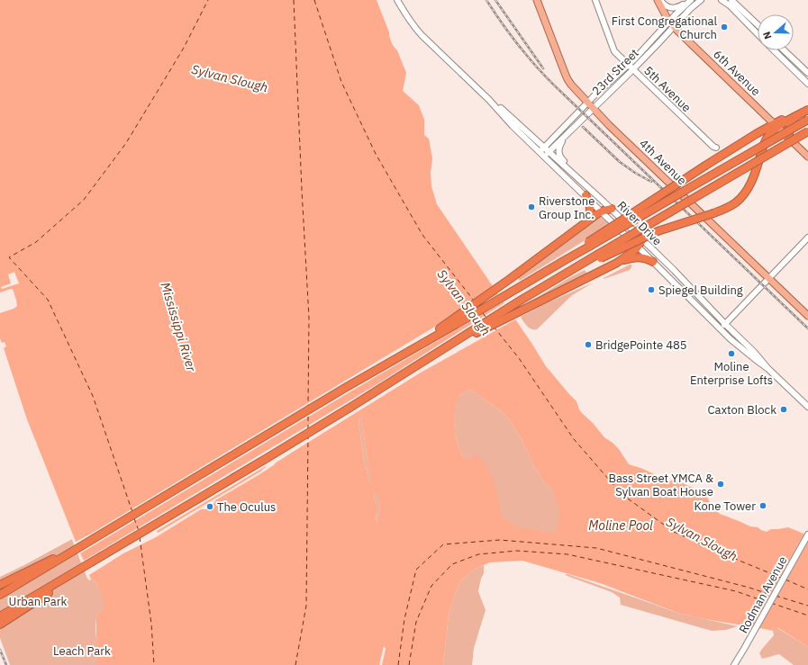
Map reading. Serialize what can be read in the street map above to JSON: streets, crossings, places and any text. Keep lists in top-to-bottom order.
{
  "streets": {
    "main road": [
      "23rd Street",
      "6th Avenue",
      "5th Avenue",
      "4th Avenue",
      "River Drive",
      "Rodman Avenue"
    ]
  },
  "crossings": [
    ["23rd Street", "6th Avenue"],
    ["23rd Street", "5th Avenue"],
    ["23rd Street", "4th Avenue"],
    ["23rd Street", "River Drive"]
  ],
  "water": ["Sylvan Slough", "Mississippi River", "Moline Pool"],
  "parks": ["Urban Park", "Leach Park"],
  "places": [
    "First Congregational Church",
    "Riverstone Group Inc.",
    "Spiegel Building",
    "BridgePointe 485",
    "Moline Enterprise Lofts",
    "Caxton Block",
    "Bass Street YMCA & Sylvan Boat House",
    "Kone Tower",
    "The Oculus"
  ],
  "north": "left"
}
